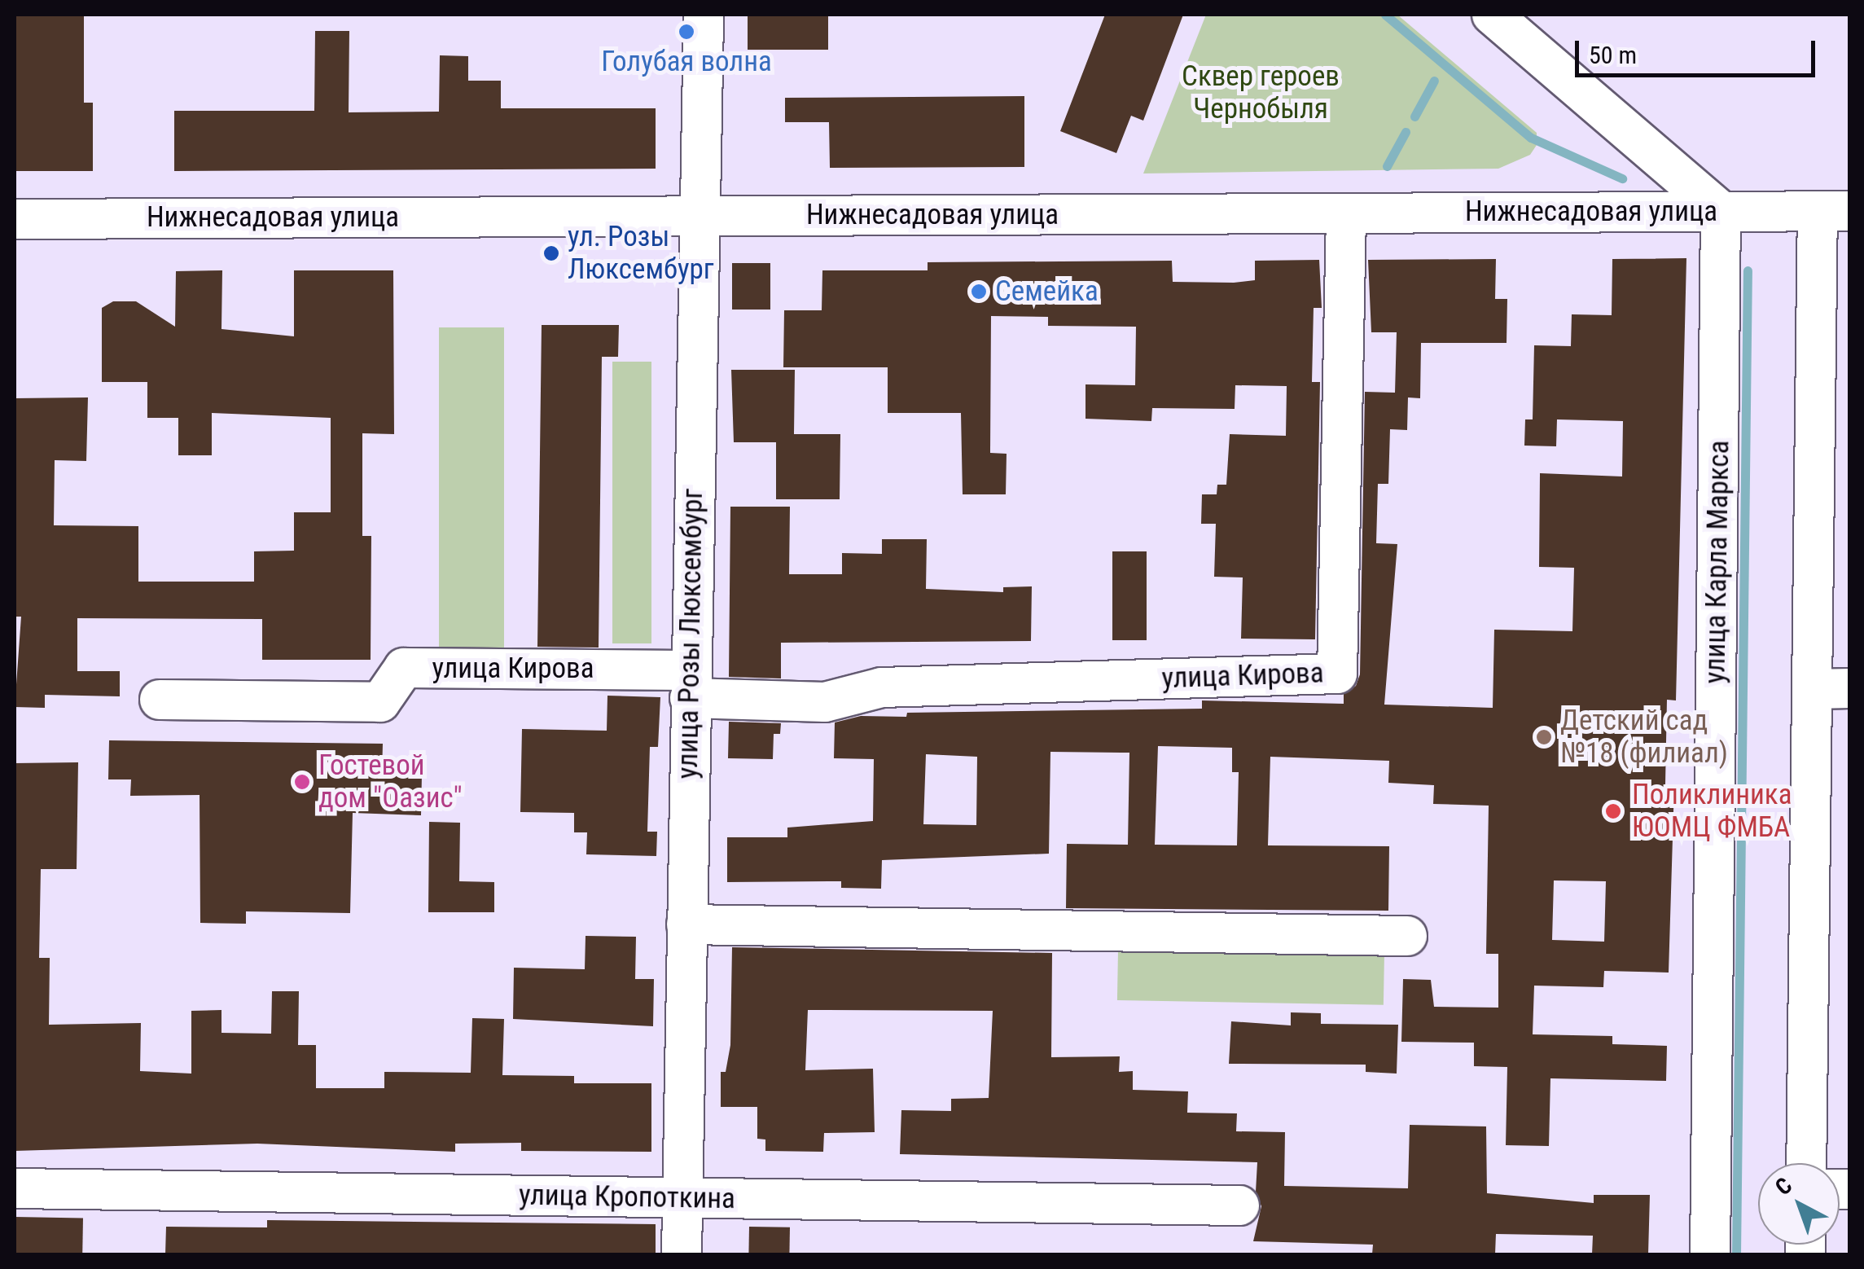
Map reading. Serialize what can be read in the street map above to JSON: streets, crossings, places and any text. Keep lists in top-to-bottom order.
{
  "streets": {
    "street": [
      "Нижнесадовая улица",
      "улица Карла Маркса",
      "улица Розы Люксембург",
      "улица Кирова",
      "улица Кропоткина"
    ]
  },
  "crossings": [
    ["Нижнесадовая улица", "улица Карла Маркса"],
    ["Нижнесадовая улица", "улица Розы Люксембург"],
    ["Нижнесадовая улица", "улица Кирова"],
    ["улица Розы Люксембург", "улица Кирова"],
    ["улица Розы Люксембург", "улица Кропоткина"]
  ],
  "parks": ["Сквер героев Чернобыля"],
  "places": [
    "Голубая волна",
    "ул. Розы Люксембург",
    "Семейка",
    "Детский сад №18 (филиал)",
    "Гостевой дом \"Оазис\"",
    "Поликлиника ЮОМЦ ФМБА"
  ],
  "scale_bar": "50 m",
  "north": "top left"
}
